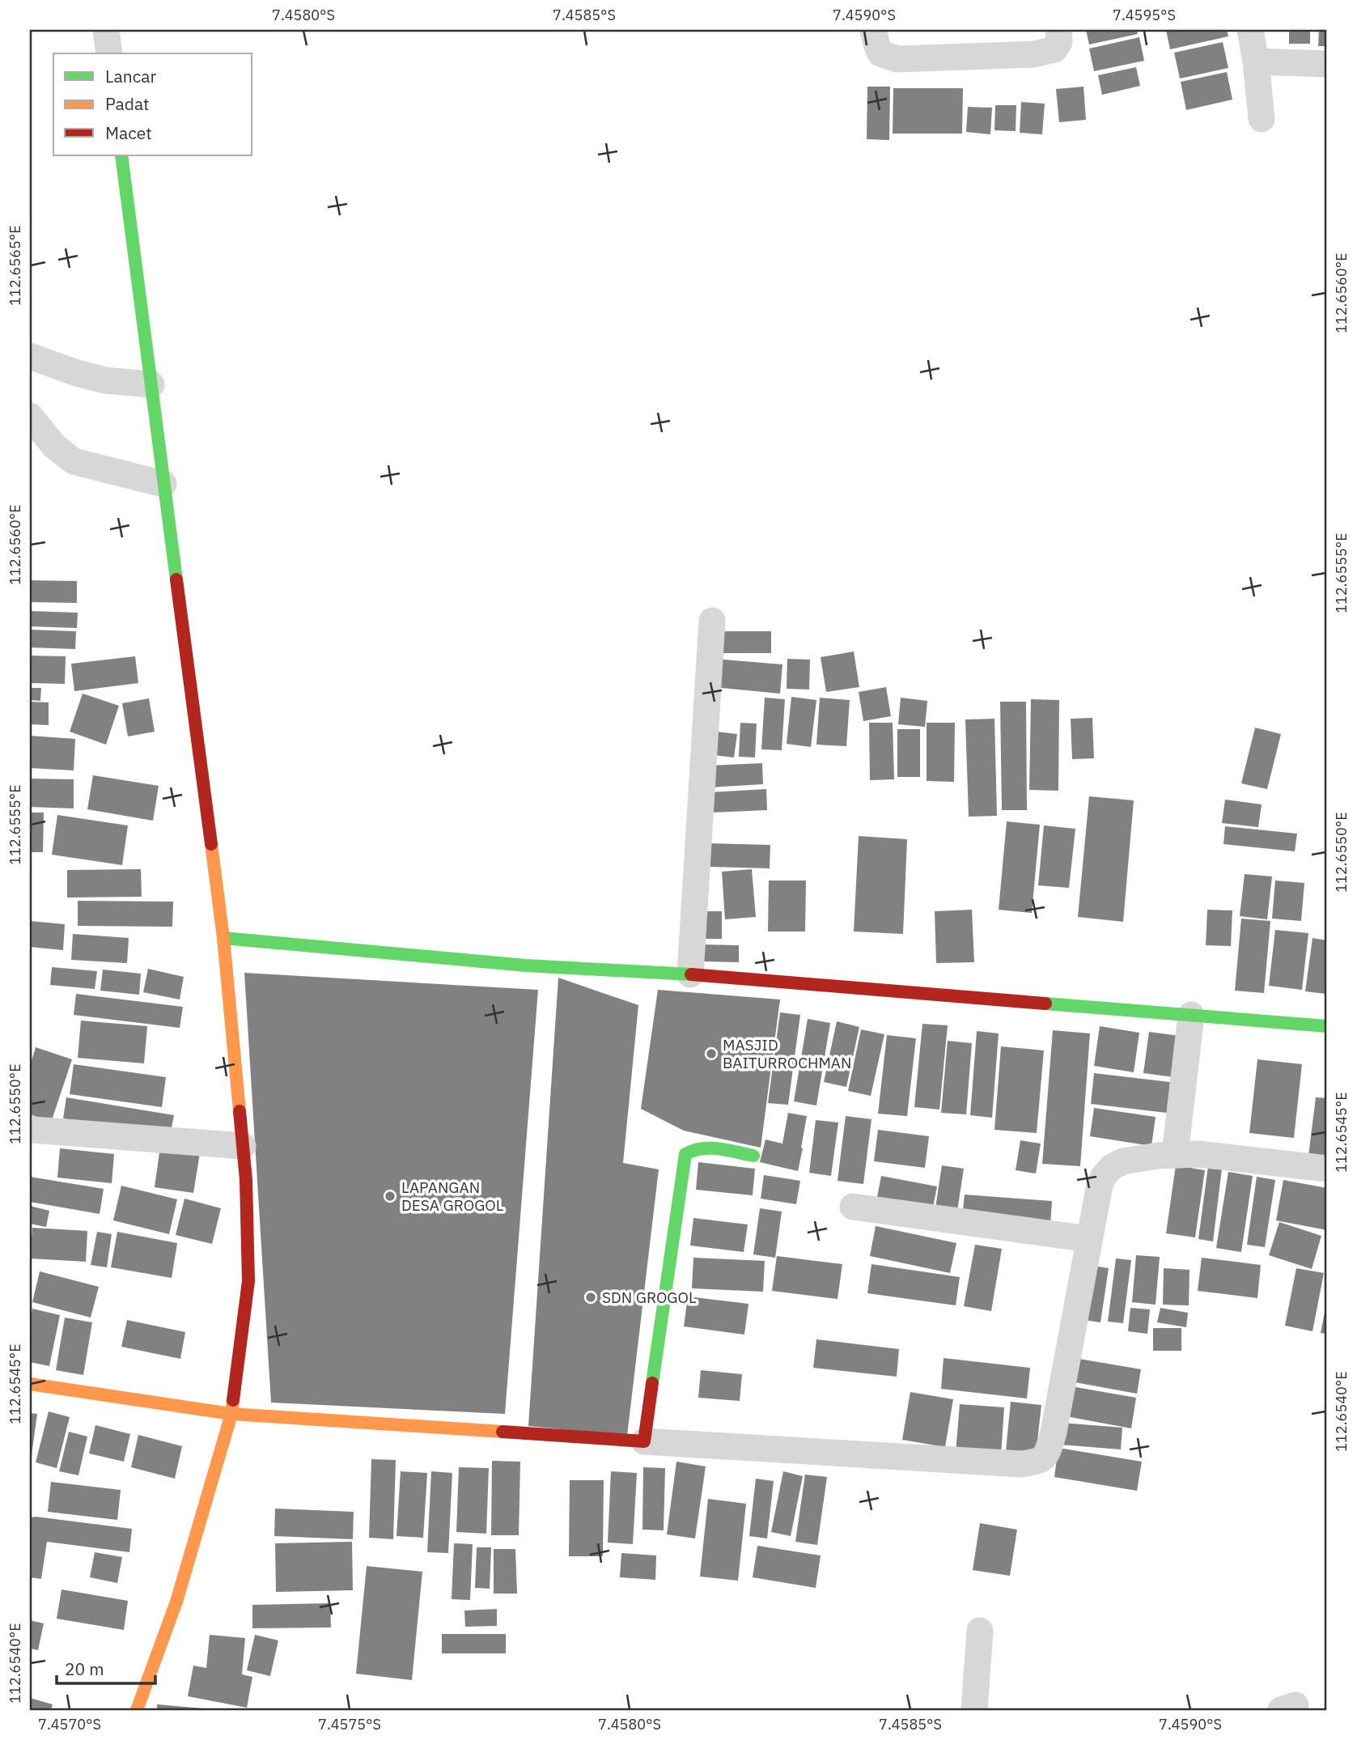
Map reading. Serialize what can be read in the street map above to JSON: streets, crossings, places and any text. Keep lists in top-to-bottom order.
{
  "places": ["MASJID BAITURROCHMAN", "LAPANGAN DESA GROGOL", "SDN GROGOL"],
  "legend": ["Lancar", "Padat", "Macet"],
  "scale_bar": "20 m",
  "coordinates": [
    "7.4580°S",
    "7.4585°S",
    "7.4590°S",
    "7.4595°S",
    "112.6565°E",
    "112.6560°E",
    "112.6555°E",
    "112.6550°E",
    "112.6545°E",
    "112.6540°E",
    "7.4570°S",
    "7.4575°S"
  ]
}
